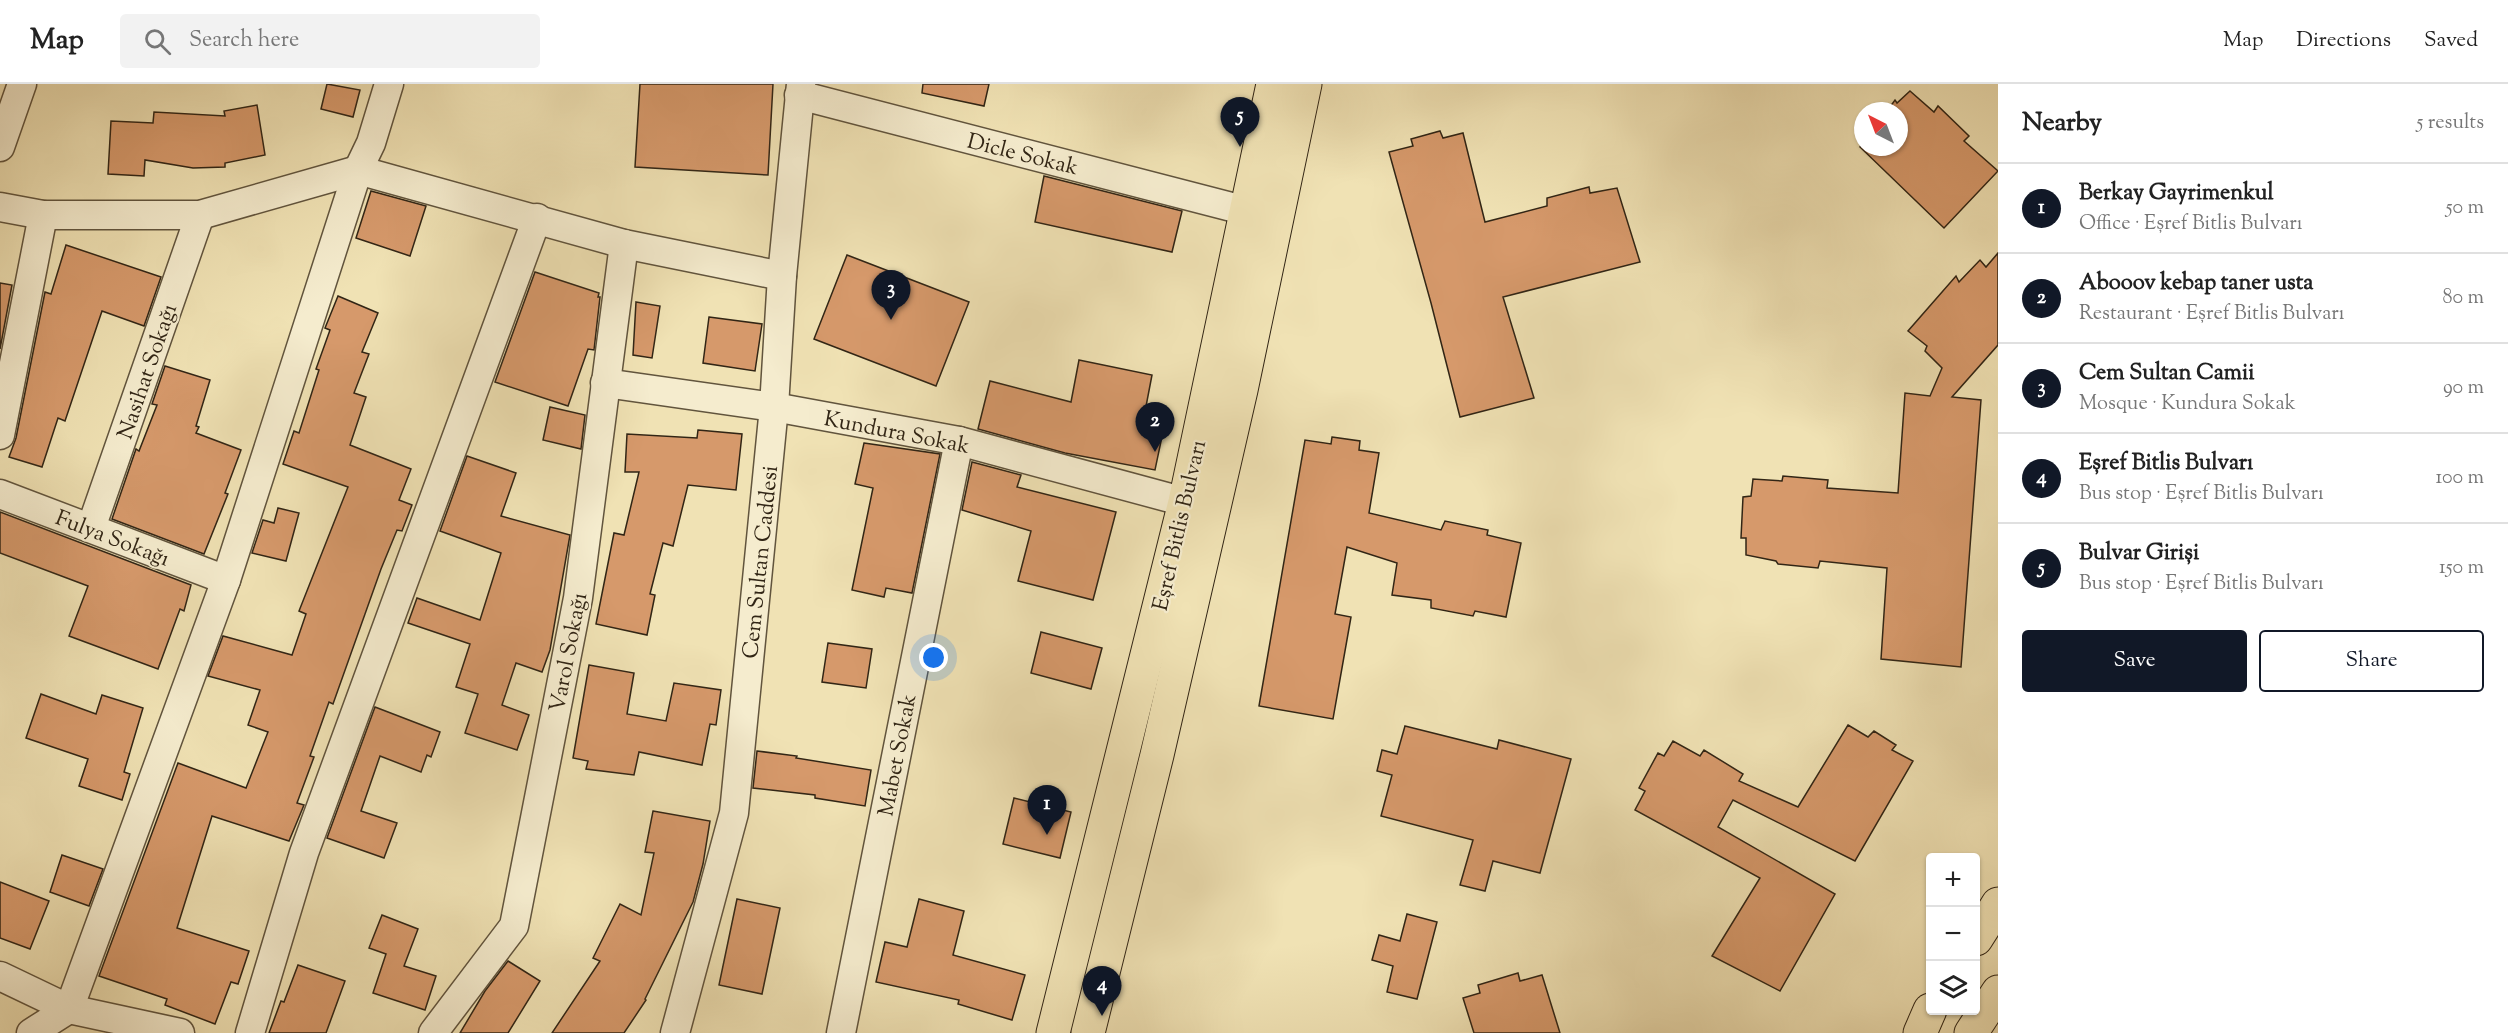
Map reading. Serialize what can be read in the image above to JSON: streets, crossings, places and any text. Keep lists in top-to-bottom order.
{
  "streets": {
    "main road": ["Eşref Bitlis Bulvarı"],
    "street": [
      "Dicle Sokak",
      "Nasihat Sokağı",
      "Kundura Sokak",
      "Fulya Sokağı",
      "Cem Sultan Caddesi",
      "Varol Sokağı",
      "Mabet Sokak"
    ]
  },
  "crossings": [
    ["Dicle Sokak", "Eşref Bitlis Bulvarı"],
    ["Dicle Sokak", "Cem Sultan Caddesi"],
    ["Nasihat Sokağı", "Fulya Sokağı"],
    ["Kundura Sokak", "Eşref Bitlis Bulvarı"],
    ["Kundura Sokak", "Cem Sultan Caddesi"],
    ["Kundura Sokak", "Varol Sokağı"],
    ["Kundura Sokak", "Mabet Sokak"]
  ],
  "north": "top left",
  "page": {
    "header": "Map",
    "search": "Search here",
    "nav": ["Map", "Directions", "Saved"],
    "heading": ["Nearby", "5 results"],
    "pins": [
      "5",
      "3",
      "2",
      "1",
      "4"
    ],
    "list": [
      {
        "mark": "1",
        "name": "Berkay Gayrimenkul",
        "note": "Office · Eşref Bitlis Bulvarı",
        "value": "50 m"
      },
      {
        "mark": "2",
        "name": "Abooov kebap taner usta",
        "note": "Restaurant · Eşref Bitlis Bulvarı",
        "value": "80 m"
      },
      {
        "mark": "3",
        "name": "Cem Sultan Camii",
        "note": "Mosque · Kundura Sokak",
        "value": "90 m"
      },
      {
        "mark": "4",
        "name": "Eşref Bitlis Bulvarı",
        "note": "Bus stop · Eşref Bitlis Bulvarı",
        "value": "100 m"
      },
      {
        "mark": "5",
        "name": "Bulvar Girişi",
        "note": "Bus stop · Eşref Bitlis Bulvarı",
        "value": "150 m"
      }
    ],
    "buttons": ["Save", "Share"],
    "map_buttons": ["+", "−"]
  }
}
